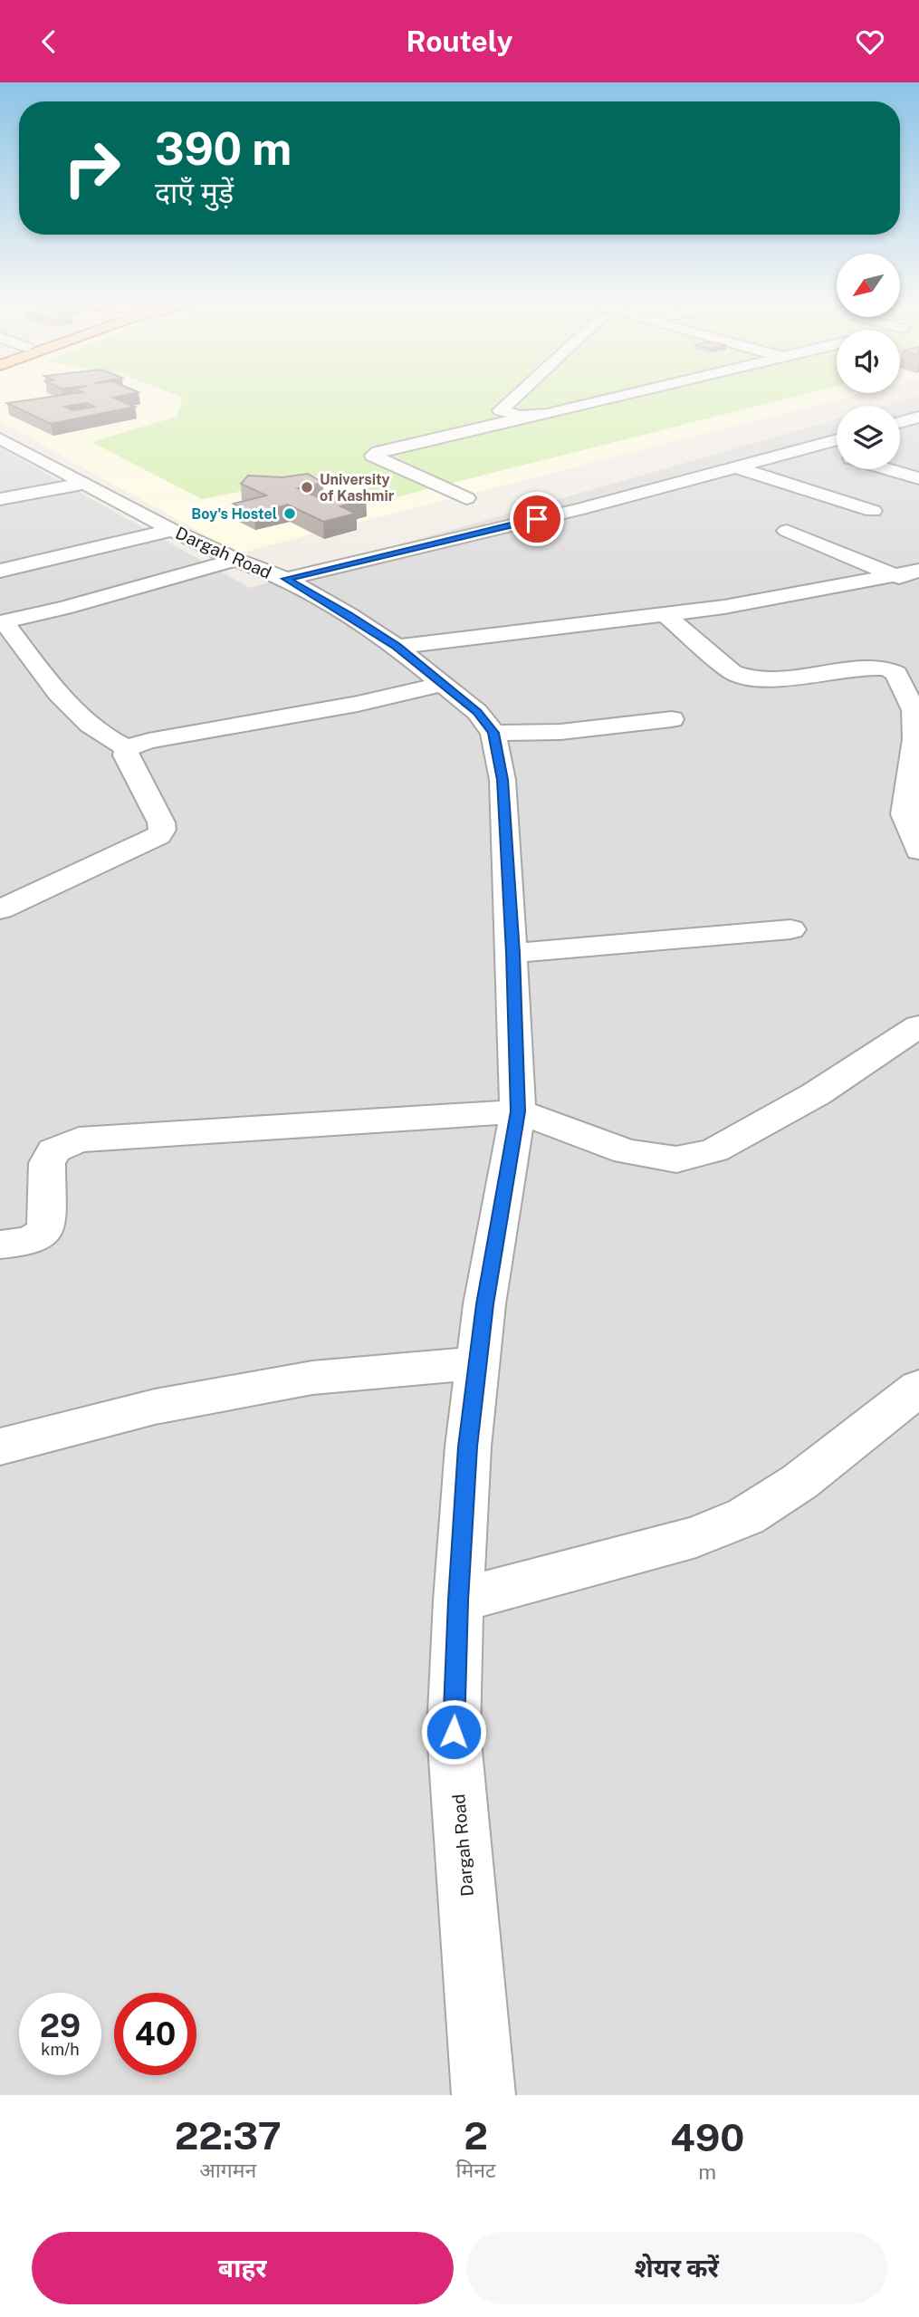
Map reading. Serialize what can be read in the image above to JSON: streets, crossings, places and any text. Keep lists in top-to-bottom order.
{
  "streets": {
    "street": ["Dargah Road"]
  },
  "places": ["University of Kashmir", "Boy's Hostel"],
  "north": "bottom left",
  "page": {
    "header": "Routely",
    "turn": ["390 m", "दाएँ मुड़ें"],
    "speed": "29 km/h",
    "limit": "40",
    "eta": [
      "22:37",
      "आगमन",
      "2",
      "मिनट",
      "490",
      "m"
    ],
    "buttons": ["बाहर", "शेयर करें"]
  }
}
